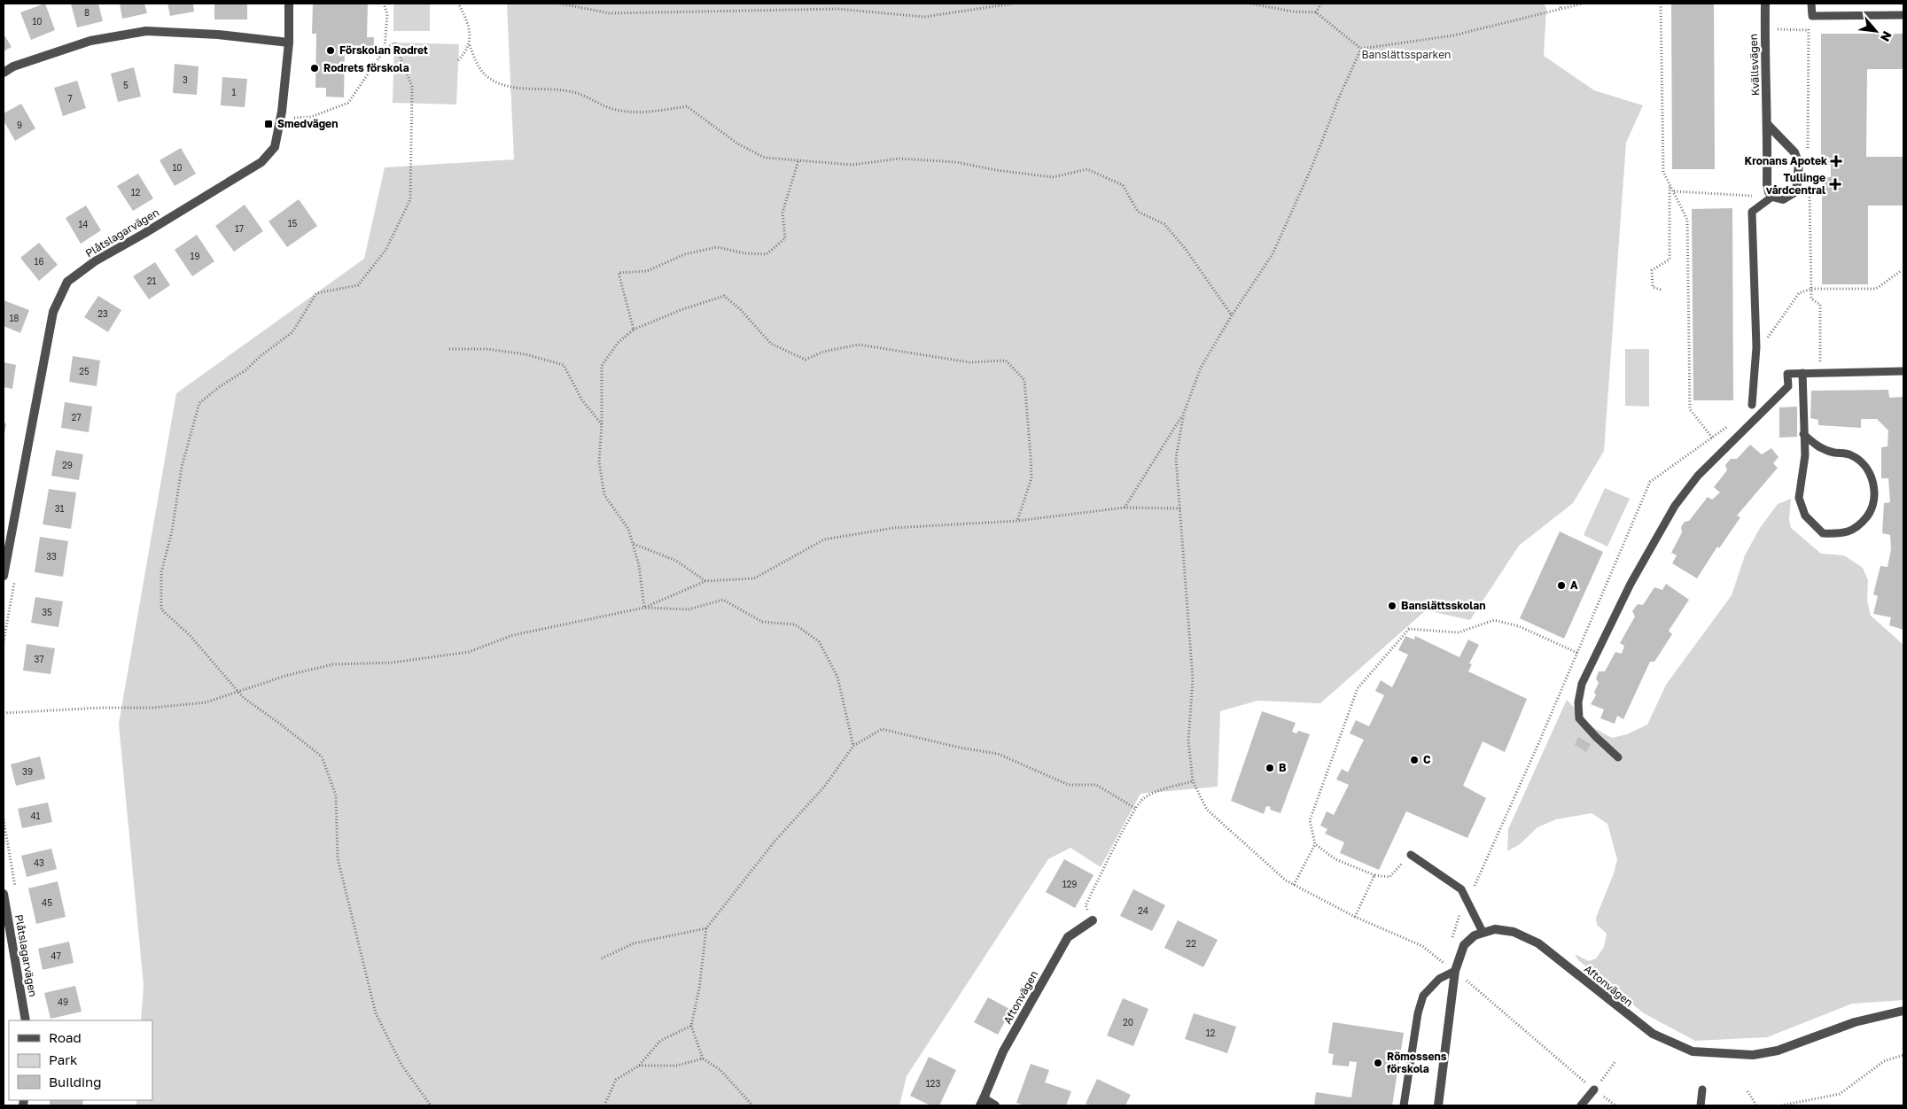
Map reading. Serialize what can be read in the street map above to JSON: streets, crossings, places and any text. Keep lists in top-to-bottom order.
{
  "streets": {
    "street": ["Kvällsvägen", "Plåtslagarvägen", "Aftonvägen"]
  },
  "parks": ["Banslättssparken"],
  "places": {
    "other": [
      "Förskolan Rodret",
      "Rodrets förskola",
      "A",
      "Banslättsskolan",
      "C",
      "B",
      "Römossens förskola"
    ],
    "transit": ["Smedvägen"],
    "health": ["Kronans Apotek", "Tullinge vårdcentral"]
  },
  "house_numbers": [
    "8",
    "10",
    "3",
    "5",
    "1",
    "7",
    "9",
    "10",
    "12",
    "15",
    "14",
    "17",
    "19",
    "16",
    "21",
    "23",
    "18",
    "25",
    "27",
    "29",
    "31",
    "33",
    "35",
    "37",
    "39",
    "41",
    "43",
    "129",
    "45",
    "24",
    "22",
    "47",
    "49",
    "20",
    "12",
    "123"
  ],
  "legend": ["Road", "Park", "Building"],
  "north": "bottom right"
}
